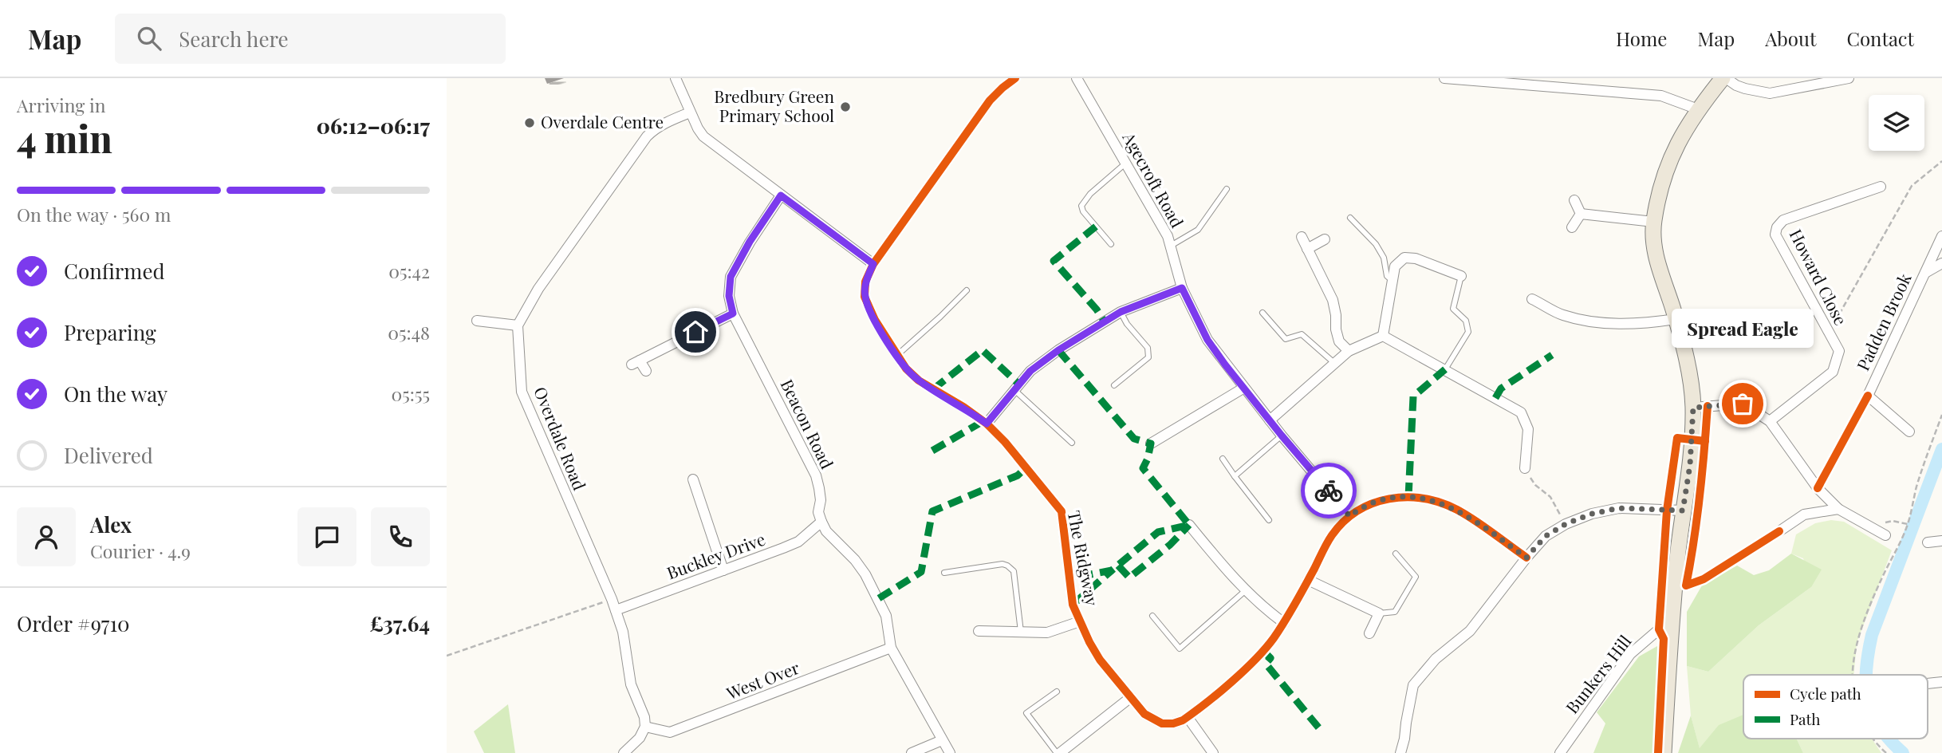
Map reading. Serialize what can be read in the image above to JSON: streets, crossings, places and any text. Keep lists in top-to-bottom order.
{
  "streets": {
    "street": [
      "Agecroft Road",
      "Howard Close",
      "Padden Brook",
      "Beacon Road",
      "Overdale Road",
      "Buckley Drive",
      "The Ridgway",
      "Bunkers Hill",
      "West Over"
    ]
  },
  "crossings": [
    ["Beacon Road", "Buckley Drive"],
    ["Overdale Road", "Buckley Drive"],
    ["Overdale Road", "West Over"]
  ],
  "places": ["Bredbury Green Primary School", "Overdale Centre", "Spread Eagle"],
  "legend": ["Cycle path", "Path"],
  "page": {
    "header": "Map",
    "search": "Search here",
    "nav": [
      "Home",
      "Map",
      "About",
      "Contact"
    ],
    "heading": ["4 min", "Arriving in", "06:12–06:17"],
    "panel": [
      "Alex",
      "Courier · 4.9",
      "Order #9710",
      "£37.64"
    ],
    "bar": "On the way · 560 m",
    "list": [
      ["Confirmed", "05:42"],
      ["Preparing", "05:48"],
      ["On the way", "05:55"],
      "Delivered"
    ],
    "bubble": "Spread Eagle"
  }
}
